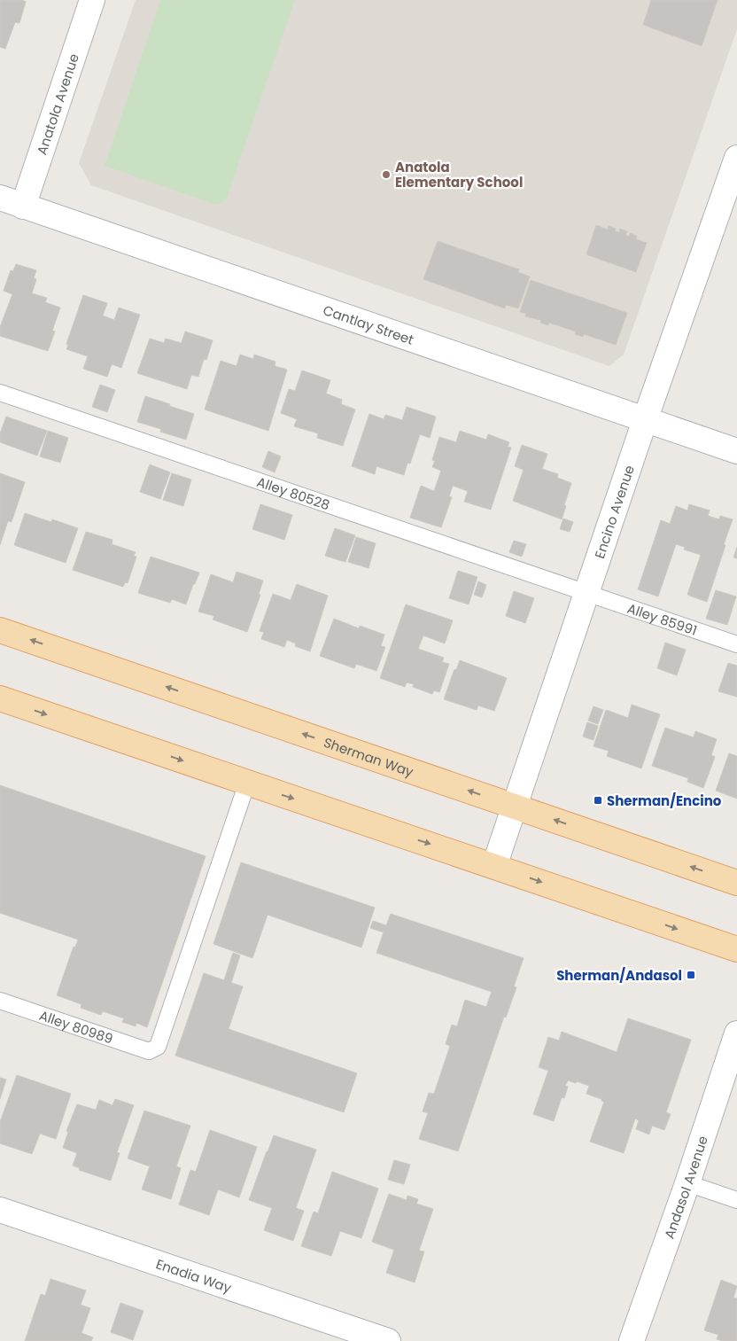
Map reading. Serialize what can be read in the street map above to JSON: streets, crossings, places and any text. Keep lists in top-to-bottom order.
{
  "streets": {
    "main road": ["Sherman Way"],
    "street": [
      "Anatola Avenue",
      "Cantlay Street",
      "Encino Avenue",
      "Andasol Avenue",
      "Enadia Way"
    ],
    "lane": ["Alley 80528", "Alley 85991", "Alley 80989"]
  },
  "crossings": [
    ["Anatola Avenue", "Cantlay Street"],
    ["Cantlay Street", "Encino Avenue"],
    ["Alley 80528", "Encino Avenue"],
    ["Alley 80528", "Alley 85991"],
    ["Encino Avenue", "Alley 85991"],
    ["Encino Avenue", "Sherman Way"]
  ],
  "places": {
    "other": ["Anatola Elementary School"],
    "transit": ["Sherman/Encino", "Sherman/Andasol"]
  }
}
